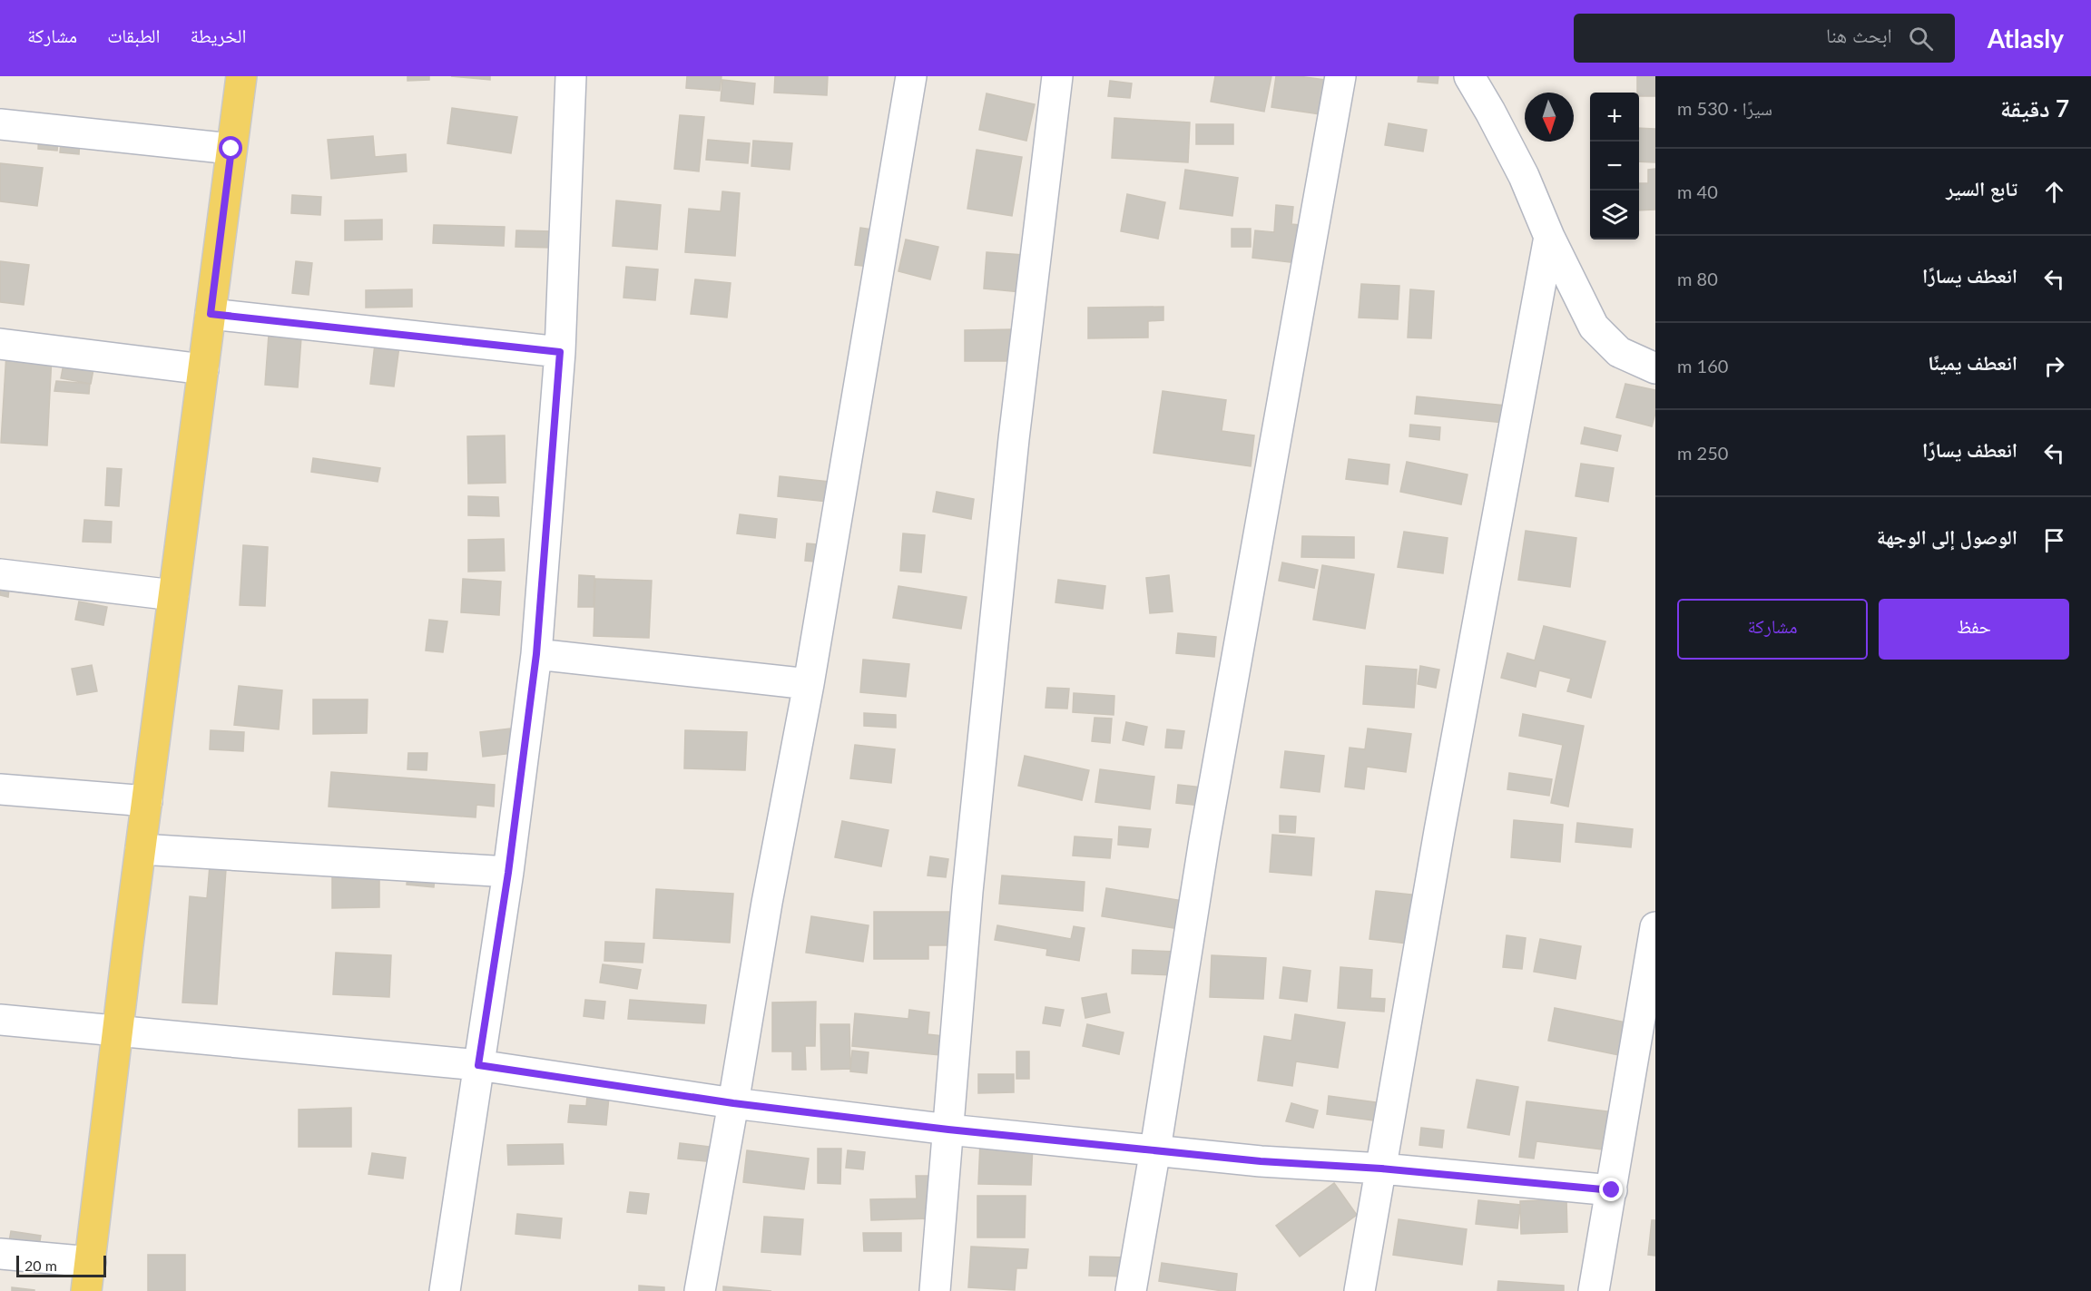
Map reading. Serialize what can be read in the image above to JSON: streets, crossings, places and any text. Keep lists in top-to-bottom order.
{
  "scale_bar": "20 m",
  "north": "bottom",
  "page": {
    "header": "Atlasly",
    "search": "ابحث هنا",
    "nav": ["الخريطة", "الطبقات", "مشاركة"],
    "heading": ["7 دقيقة", "سيرًا · 530 m"],
    "map_buttons": ["+", "−"],
    "list": [
      ["تابع السير", "40 m"],
      ["انعطف يسارًا", "80 m"],
      ["انعطف يمينًا", "160 m"],
      ["انعطف يسارًا", "250 m"],
      "الوصول إلى الوجهة"
    ],
    "buttons": ["حفظ", "مشاركة"],
    "scale": "20 m"
  }
}
